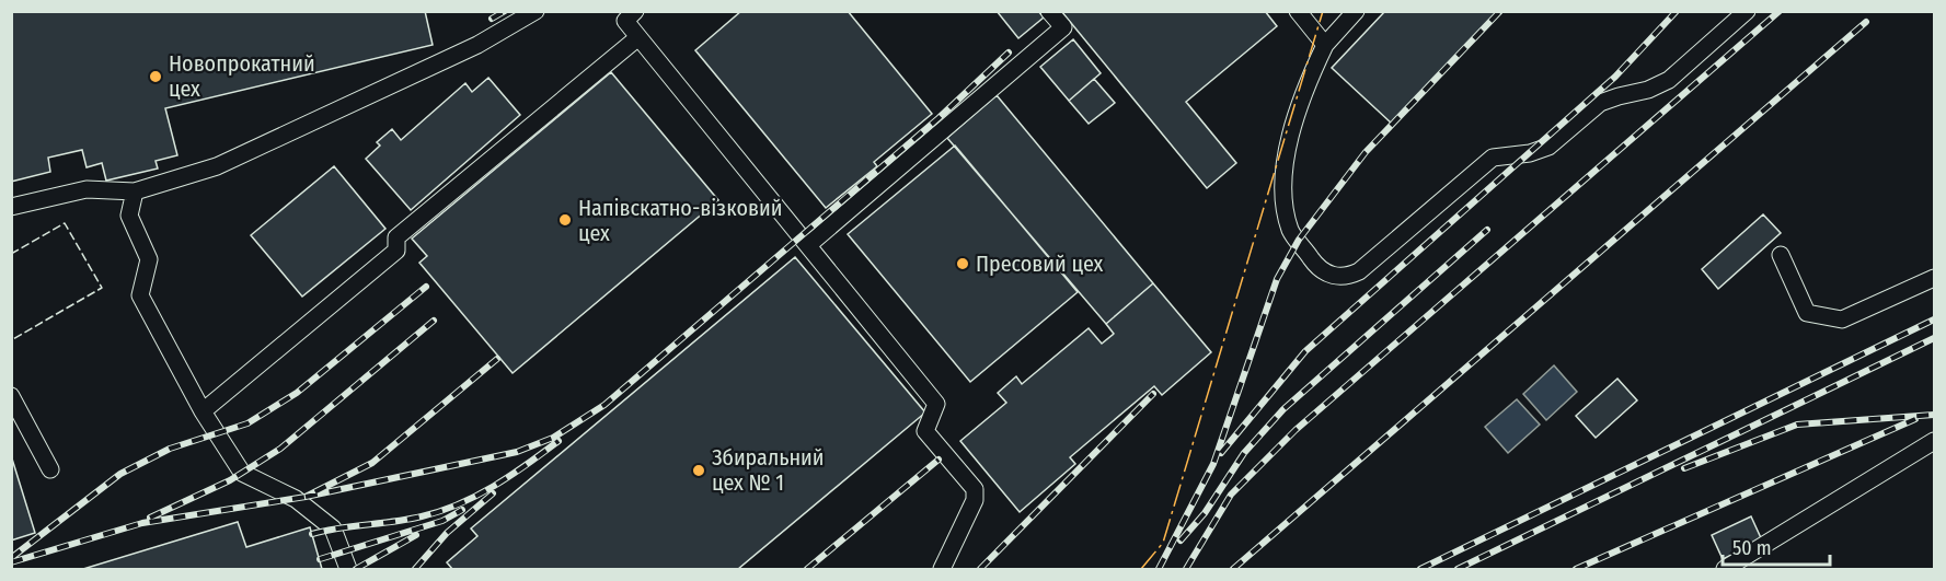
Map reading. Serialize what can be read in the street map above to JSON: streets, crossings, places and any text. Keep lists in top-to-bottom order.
{
  "places": [
    "Новопрокатний цех",
    "Напівскатно-візковий цех",
    "Пресовий цех",
    "Збиральний цех № 1"
  ],
  "scale_bar": "50 m"
}
